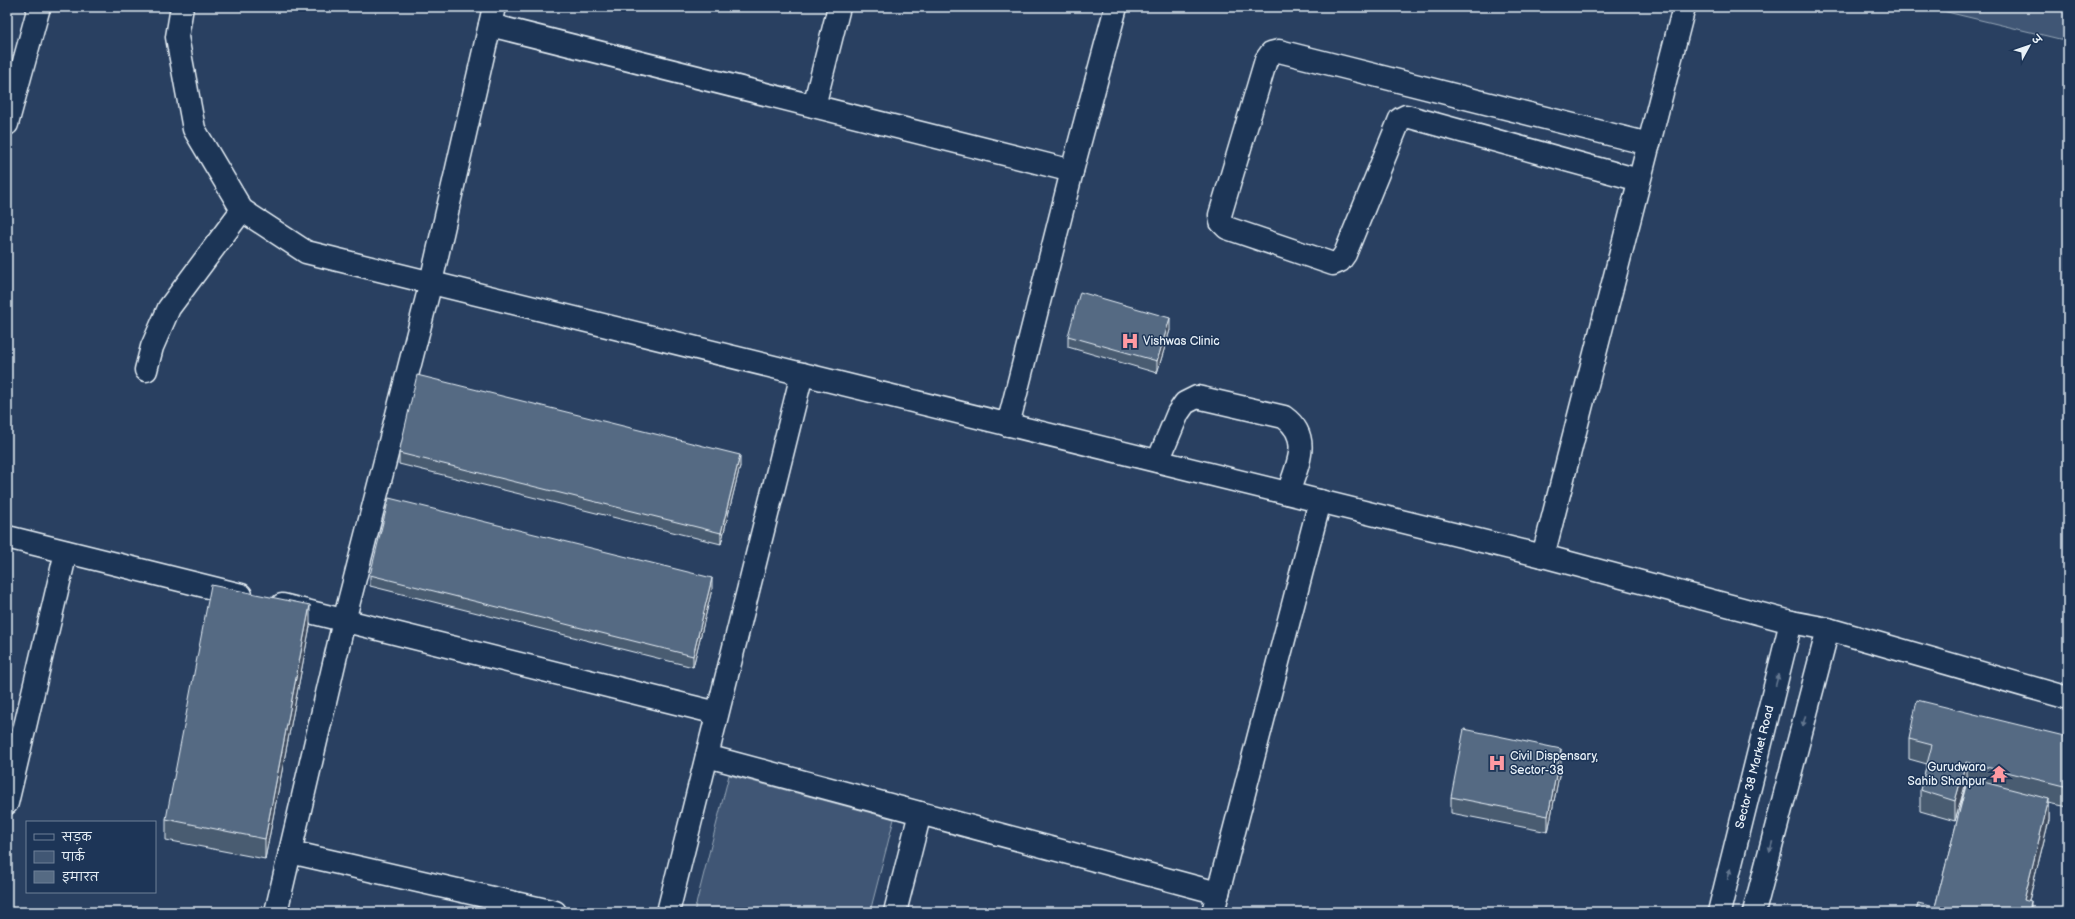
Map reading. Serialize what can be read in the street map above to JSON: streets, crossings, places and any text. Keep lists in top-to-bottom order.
{
  "streets": {
    "street": ["Sector 38 Market Road"]
  },
  "places": {
    "hospital": ["Vishwas Clinic", "Civil Dispensary, Sector-38"],
    "temple": ["Gurudwara Sahib Shahpur"]
  },
  "legend": ["सड़क", "पार्क", "इमारत"],
  "north": "top right"
}
